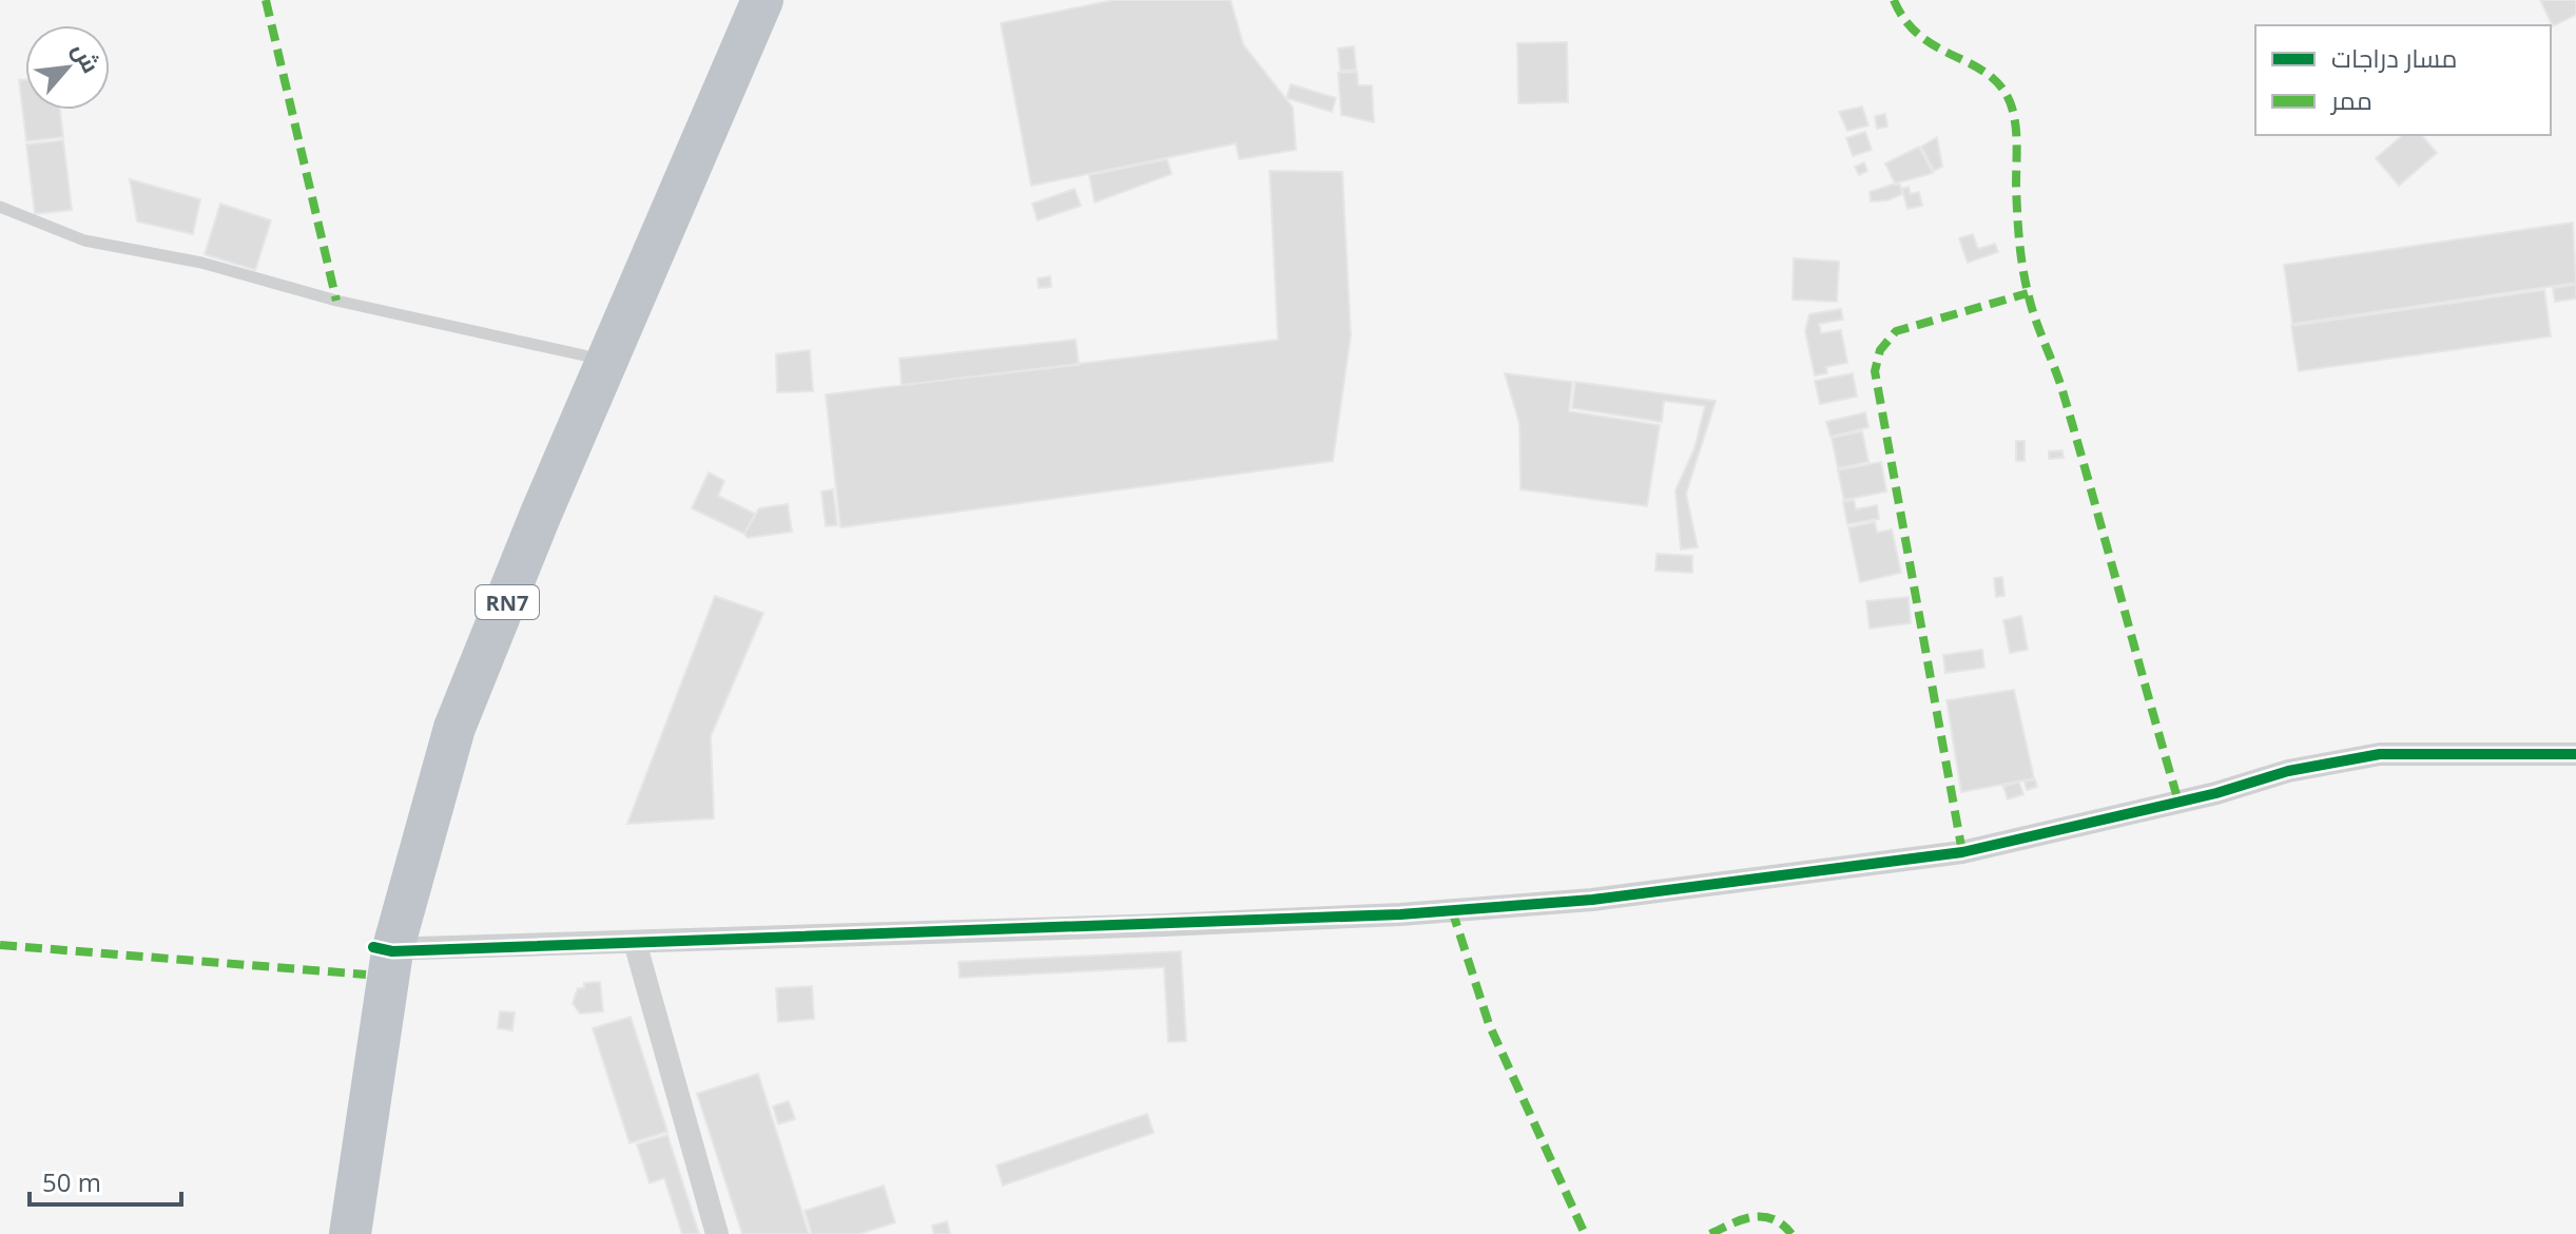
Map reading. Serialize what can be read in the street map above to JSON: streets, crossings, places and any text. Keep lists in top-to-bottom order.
{
  "streets": {
    "highway": ["RN7"]
  },
  "legend": ["مسار دراجات", "ممر"],
  "scale_bar": "50 m",
  "north": "top right"
}
